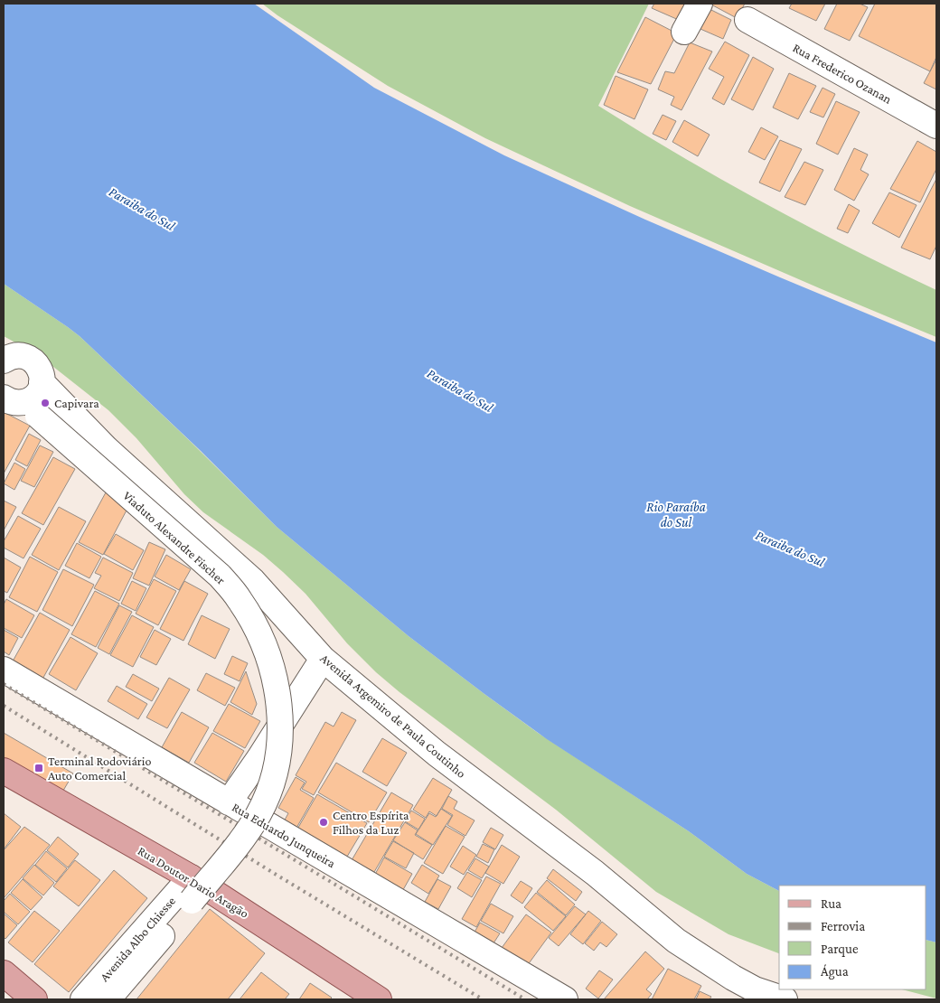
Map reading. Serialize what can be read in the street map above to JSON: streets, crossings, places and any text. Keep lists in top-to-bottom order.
{
  "streets": {
    "main road": ["Rua Doutor Dario Aragão"],
    "street": [
      "Rua Frederico Ozanan",
      "Viaduto Alexandre Fischer",
      "Avenida Argemiro de Paula Coutinho",
      "Rua Eduardo Junqueira",
      "Avenida Albo Chiesse"
    ]
  },
  "crossings": [
    ["Rua Doutor Dario Aragão", "Avenida Albo Chiesse"]
  ],
  "water": ["Paraiba do Sul", "Rio Paraíba do Sul"],
  "places": {
    "other": ["Capivara", "Centro Espírita Filhos da Luz"],
    "transit": ["Terminal Rodoviário Auto Comercial"]
  },
  "legend": [
    "Rua",
    "Ferrovia",
    "Parque",
    "Água"
  ]
}
